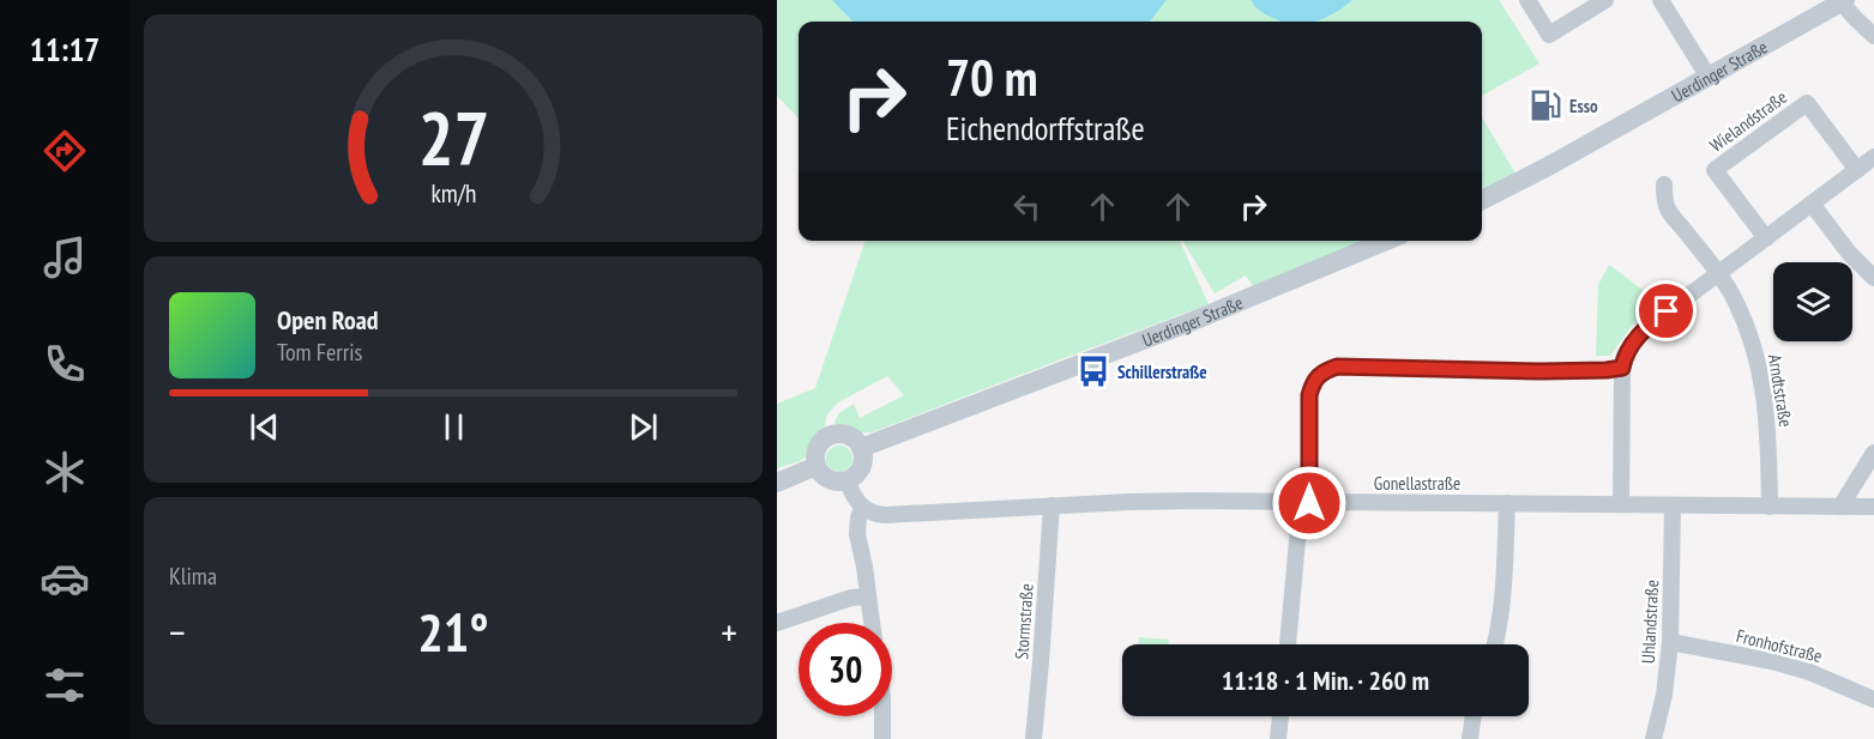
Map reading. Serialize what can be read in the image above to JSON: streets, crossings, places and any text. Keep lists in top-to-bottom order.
{
  "streets": {
    "street": [
      "Uerdinger Straße",
      "Wielandstraße",
      "Arndtstraße",
      "Gonellastraße",
      "Stormstraße",
      "Uhlandstraße",
      "Fronhofstraße"
    ]
  },
  "crossings": [
    ["Arndtstraße", "Gonellastraße"],
    ["Gonellastraße", "Stormstraße"],
    ["Gonellastraße", "Uhlandstraße"],
    ["Uhlandstraße", "Fronhofstraße"]
  ],
  "places": {
    "fuel station": ["Esso"],
    "bus stop": ["Schillerstraße"]
  },
  "page": {
    "tabs": "11:17",
    "turn": ["70 m", "Eichendorffstraße"],
    "song": ["Open Road", "Tom Ferris"],
    "tile": "Klima",
    "heat": ["−", "21°", "+"],
    "limit": "30",
    "trip": "11:18 · 1 Min. · 260 m",
    "gauge": ["27", "km/h"]
  }
}
